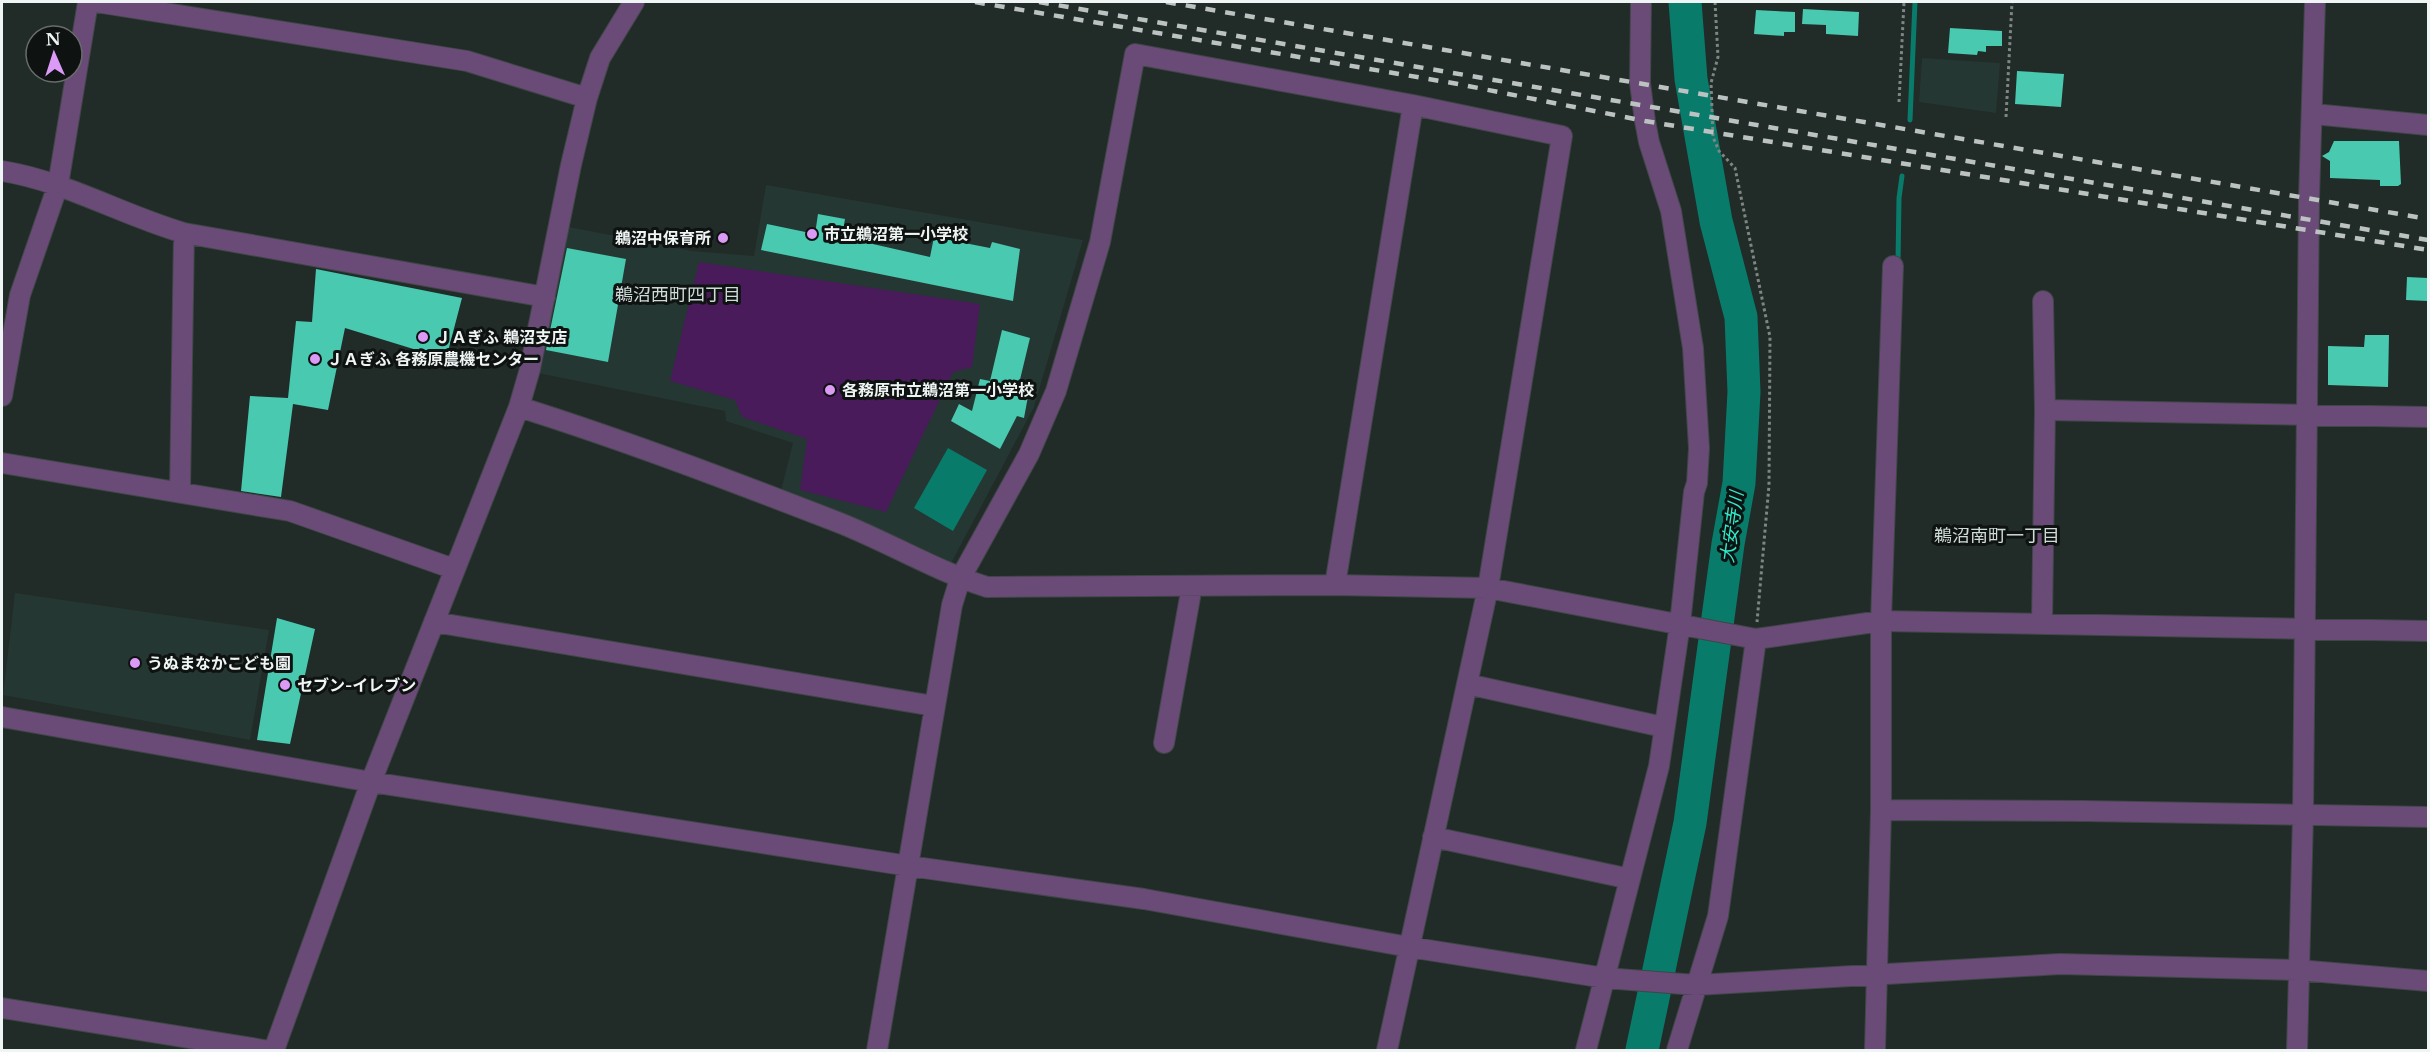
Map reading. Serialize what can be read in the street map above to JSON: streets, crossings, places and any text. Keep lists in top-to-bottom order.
{
  "districts": ["鵜沼西町四丁目", "鵜沼南町一丁目"],
  "water": ["大安寺川"],
  "places": [
    "市立鵜沼第一小学校",
    "鵜沼中保育所",
    "ＪＡぎふ 鵜沼支店",
    "ＪＡぎふ 各務原農機センター",
    "各務原市立鵜沼第一小学校",
    "うぬまなかこども園",
    "セブン-イレブン"
  ],
  "north": "top"
}
